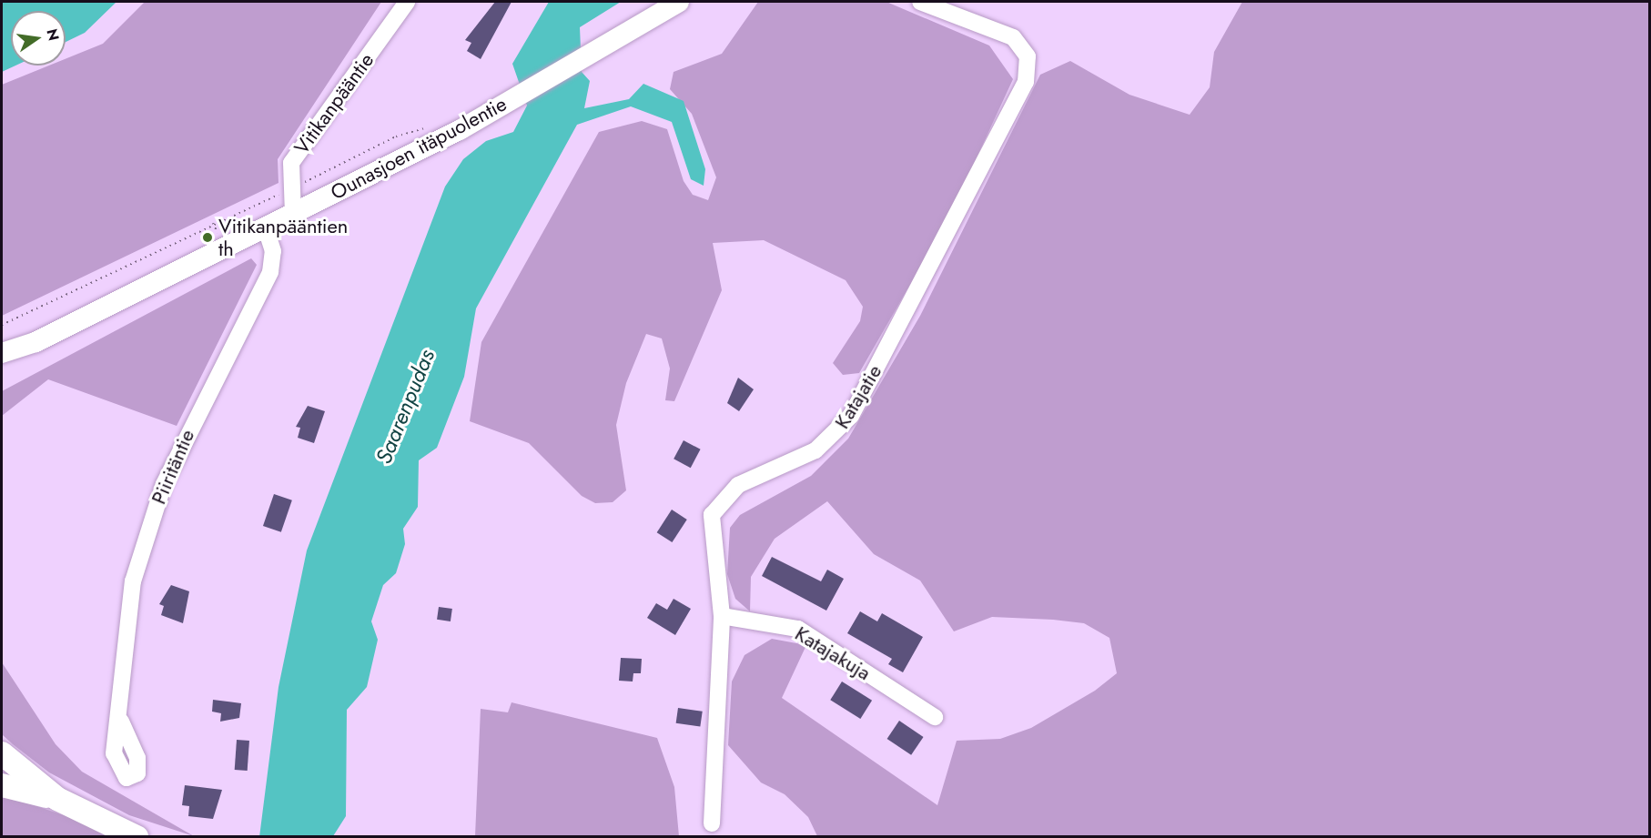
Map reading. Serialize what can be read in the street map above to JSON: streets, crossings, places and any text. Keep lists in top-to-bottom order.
{
  "streets": {
    "main road": ["Ounasjoen itäpuolentie"],
    "street": [
      "Vitikanpääntie",
      "Katajatie",
      "Piiritäntie",
      "Katajakuja"
    ]
  },
  "crossings": [
    ["Vitikanpääntie", "Ounasjoen itäpuolentie"],
    ["Ounasjoen itäpuolentie", "Piiritäntie"],
    ["Katajatie", "Katajakuja"]
  ],
  "water": ["Saarenpudas"],
  "places": ["Vitikanpääntien th"],
  "north": "right"
}
